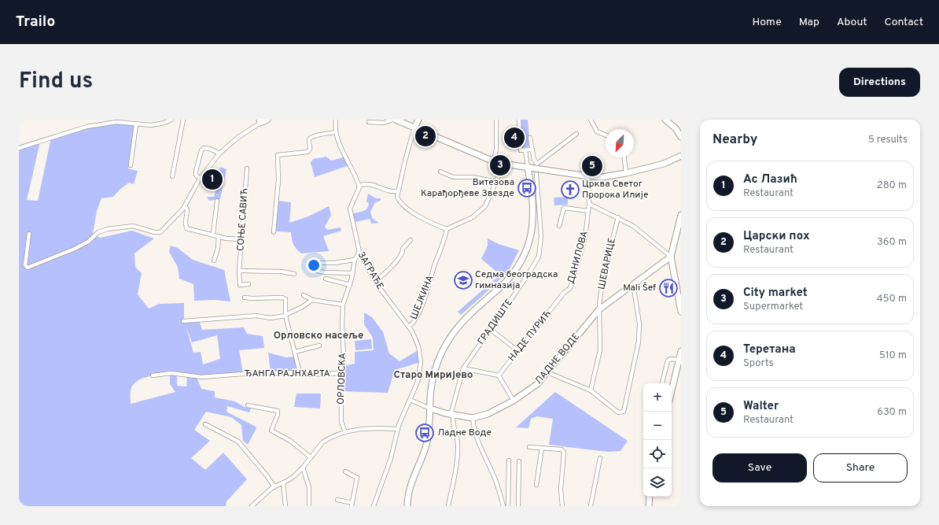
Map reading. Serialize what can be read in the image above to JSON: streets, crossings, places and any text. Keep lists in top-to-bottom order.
{
  "streets": {
    "main road": ["ЛАДНЕ ВОДЕ"],
    "street": [
      "СОЊЕ САВИЋ",
      "ДАНИЛОВА",
      "ШЕВАРИЦЕ",
      "ЗАГРАЂЕ",
      "ШЕЈКИНА",
      "ГРАДИШТЕ",
      "НАДЕ ПУРИЋ",
      "ЂАНГА РАЈНХАРТА",
      "ОРЛОВСКА"
    ]
  },
  "crossings": [
    ["ДАНИЛОВА", "НАДЕ ПУРИЋ"],
    ["ШЕВАРИЦЕ", "ЛАДНЕ ВОДЕ"],
    ["ЗАГРАЂЕ", "ШЕЈКИНА"],
    ["ЗАГРАЂЕ", "ОРЛОВСКА"],
    ["ШЕЈКИНА", "ЛАДНЕ ВОДЕ"],
    ["ГРАДИШТЕ", "ЛАДНЕ ВОДЕ"],
    ["ЂАНГА РАЈНХАРТА", "ОРЛОВСКА"]
  ],
  "districts": ["Орловско насеље", "Старо Миријево"],
  "places": {
    "bus stop": ["Витезова Карађорђеве Звезде", "Ладне Воде"],
    "church": ["Црква Светог Пророка Илије"],
    "school or university": ["Седма београдска гимназија"],
    "restaurant": ["Mali Šef"]
  },
  "north": "bottom left",
  "page": {
    "header": "Trailo",
    "nav": [
      "Home",
      "Map",
      "About",
      "Contact"
    ],
    "title": "Find us",
    "buttons": [
      "Directions",
      ["Save", "Share"]
    ],
    "heading": ["Nearby", "5 results"],
    "pins": [
      "2",
      "4",
      "3",
      "5",
      "1"
    ],
    "list": [
      {
        "mark": "1",
        "name": "Ас Лазић",
        "note": "Restaurant",
        "value": "280 m"
      },
      {
        "mark": "2",
        "name": "Царски пох",
        "note": "Restaurant",
        "value": "360 m"
      },
      {
        "mark": "3",
        "name": "City market",
        "note": "Supermarket",
        "value": "450 m"
      },
      {
        "mark": "4",
        "name": "Теретана",
        "note": "Sports",
        "value": "510 m"
      },
      {
        "mark": "5",
        "name": "Walter",
        "note": "Restaurant",
        "value": "630 m"
      }
    ],
    "map_buttons": ["+", "−"]
  }
}
